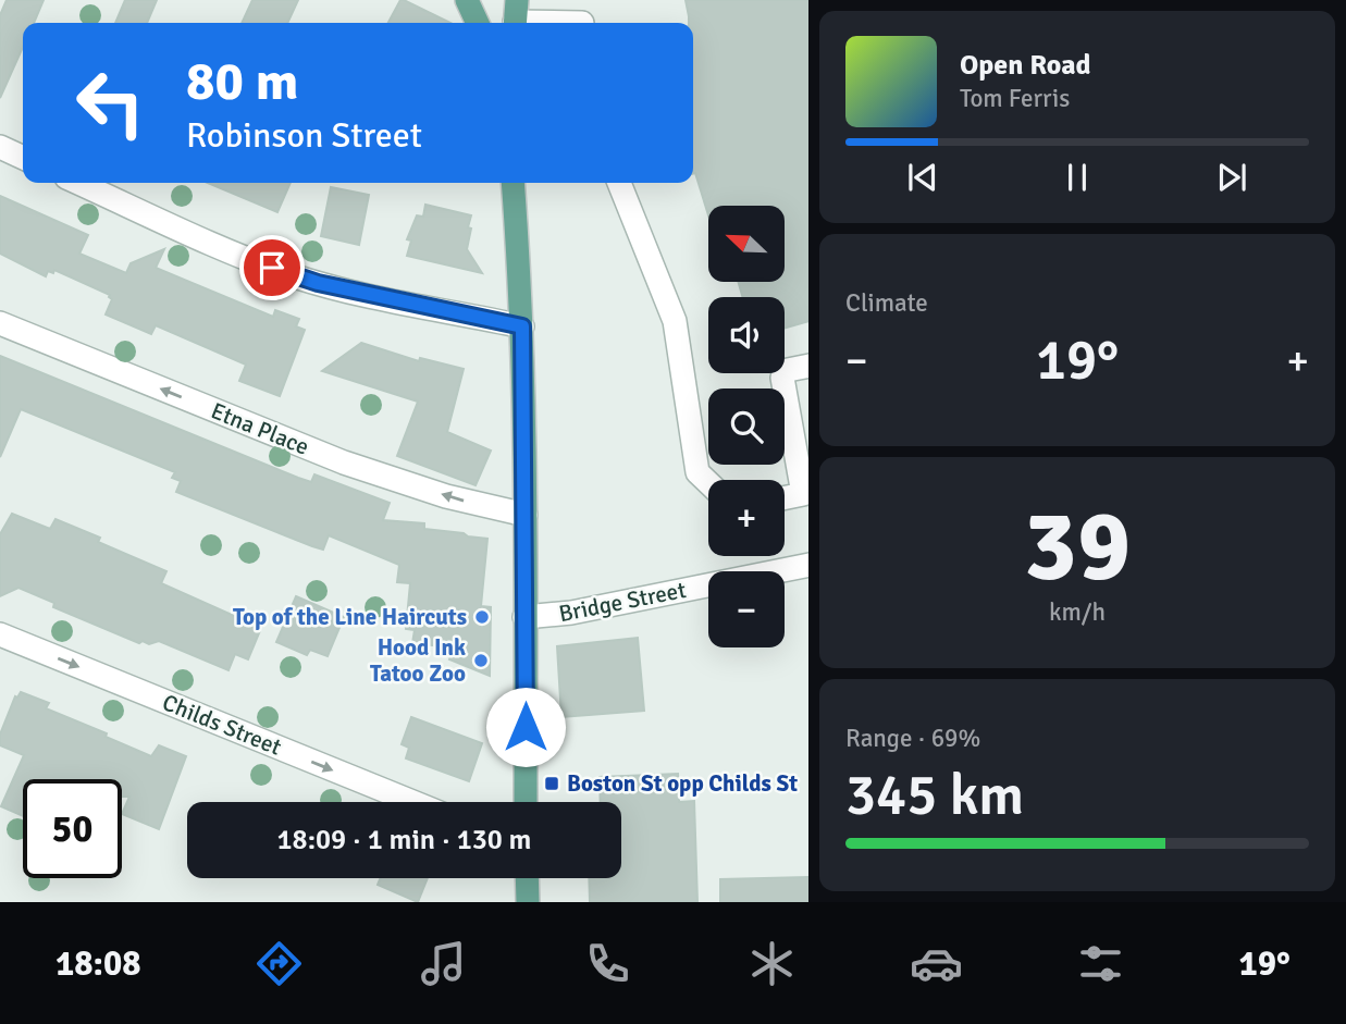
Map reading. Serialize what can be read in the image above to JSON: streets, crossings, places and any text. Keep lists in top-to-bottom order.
{
  "streets": {
    "street": ["Etna Place", "Bridge Street", "Childs Street"]
  },
  "one_way": ["Childs Street"],
  "places": {
    "other": ["Top of the Line Haircuts", "Hood Ink Tatoo Zoo"],
    "transit": ["Boston St opp Childs St"]
  },
  "north": "top left",
  "page": {
    "turn": ["80 m", "Robinson Street"],
    "song": ["Open Road", "Tom Ferris"],
    "map_buttons": ["+", "−"],
    "tile": [
      "Climate",
      ["39", "km/h"],
      ["Range · 69%", "345 km"]
    ],
    "heat": ["−", "19°", "+"],
    "limit": "50",
    "trip": "18:09 · 1 min · 130 m",
    "tabs": ["18:08", "19°"]
  }
}
